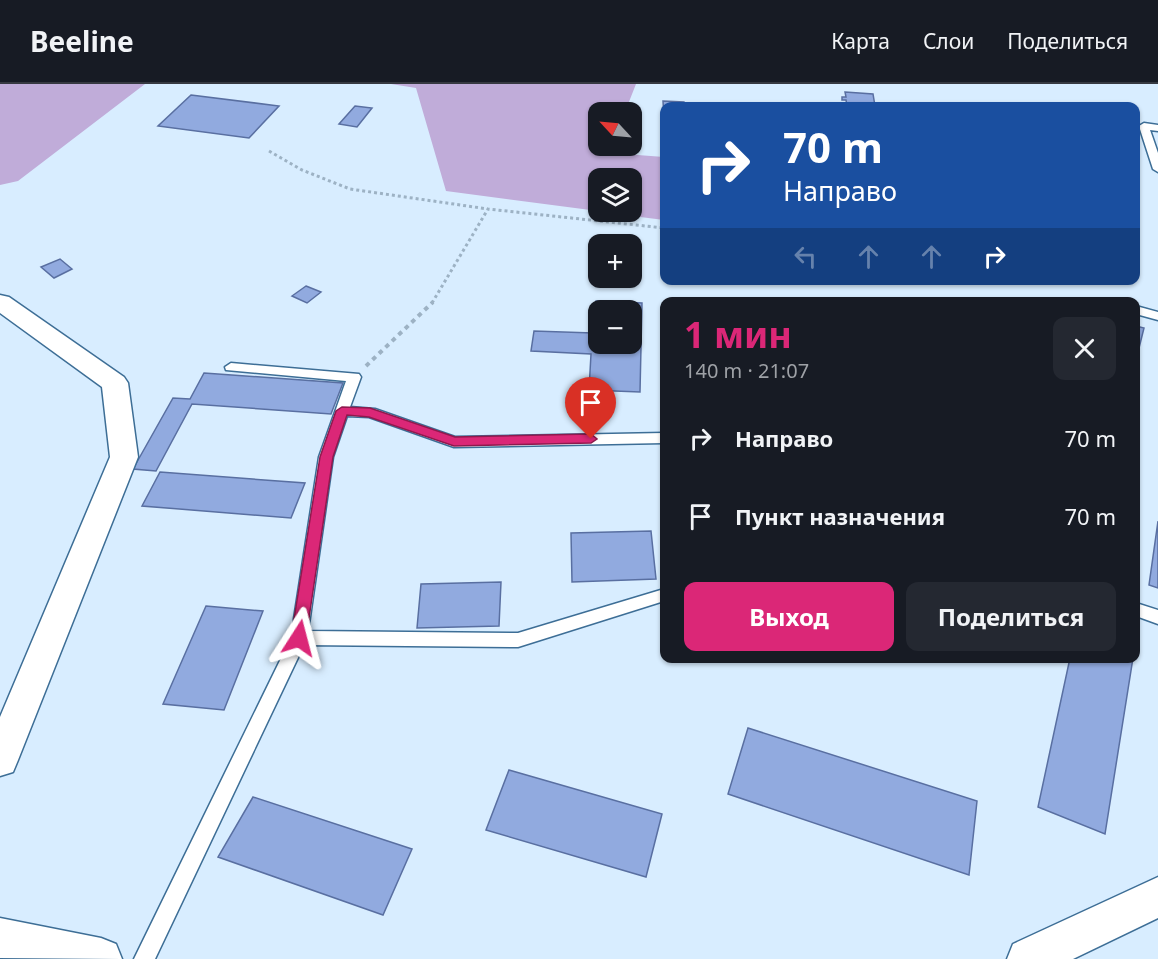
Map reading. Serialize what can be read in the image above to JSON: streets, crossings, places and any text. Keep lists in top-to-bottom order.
{
  "north": "top left",
  "page": {
    "header": "Beeline",
    "nav": ["Карта", "Слои", "Поделиться"],
    "map_buttons": ["+", "−"],
    "turn": ["70 m", "Направо"],
    "heading": ["1 мин", "140 m · 21:07"],
    "list": [
      {
        "name": "Направо",
        "value": "70 m"
      },
      {
        "name": "Пункт назначения",
        "value": "70 m"
      }
    ],
    "buttons": ["Выход", "Поделиться"]
  }
}
